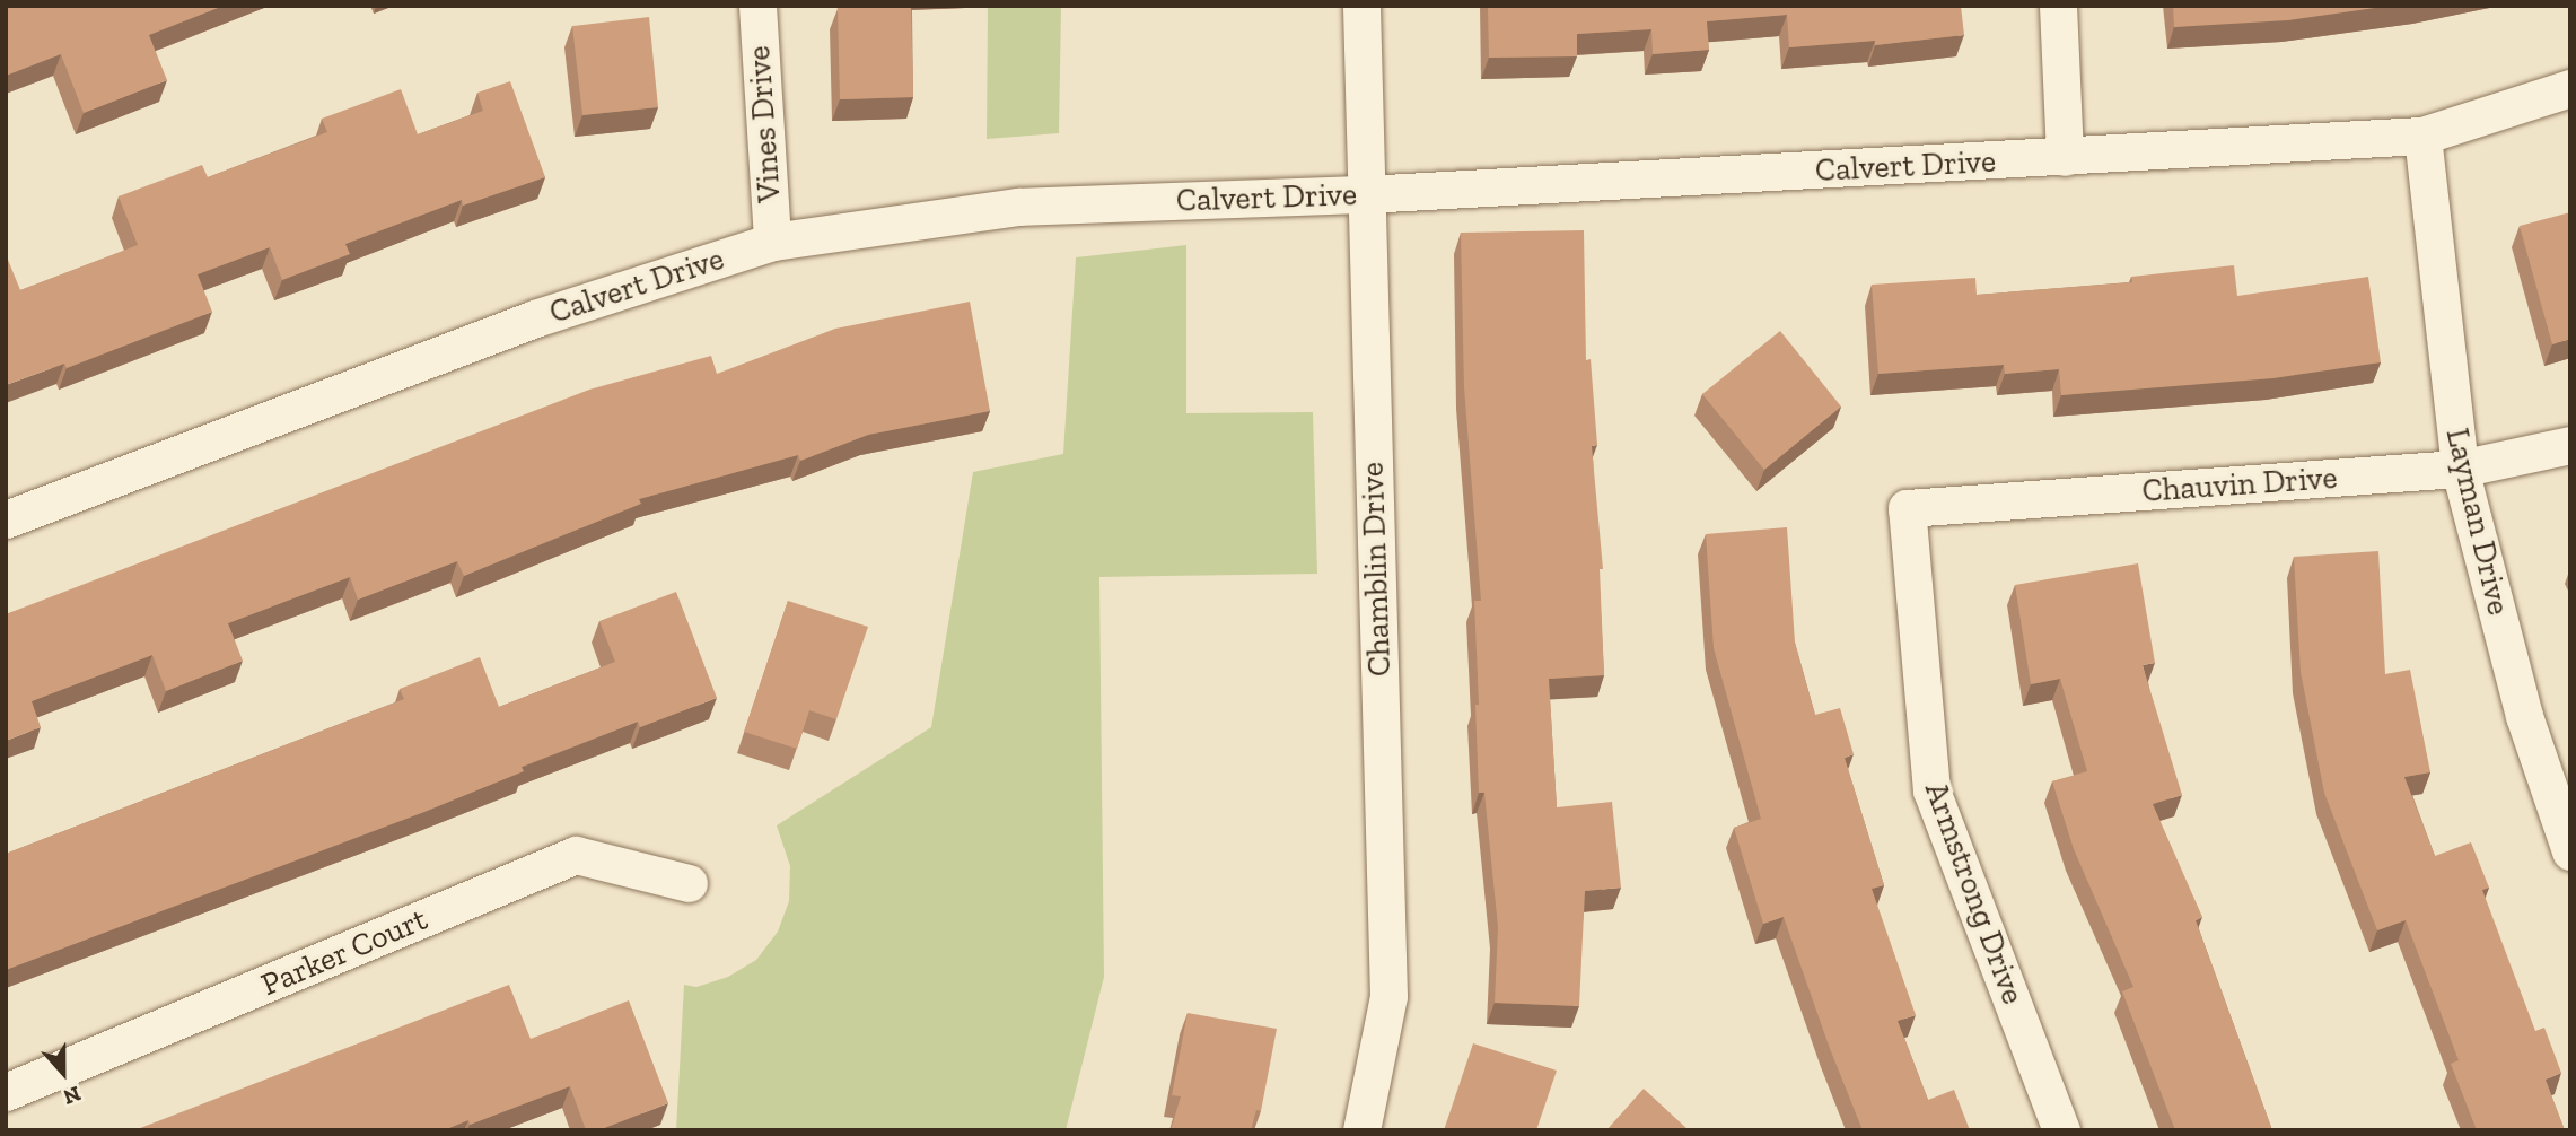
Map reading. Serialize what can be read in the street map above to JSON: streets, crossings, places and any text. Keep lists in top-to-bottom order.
{
  "streets": {
    "street": [
      "Vines Drive",
      "Calvert Drive",
      "Chauvin Drive",
      "Layman Drive",
      "Chamblin Drive",
      "Armstrong Drive",
      "Parker Court"
    ]
  },
  "crossings": [
    ["Vines Drive", "Calvert Drive"],
    ["Calvert Drive", "Layman Drive"],
    ["Calvert Drive", "Chamblin Drive"],
    ["Chauvin Drive", "Layman Drive"],
    ["Chauvin Drive", "Armstrong Drive"]
  ],
  "north": "bottom"
}
